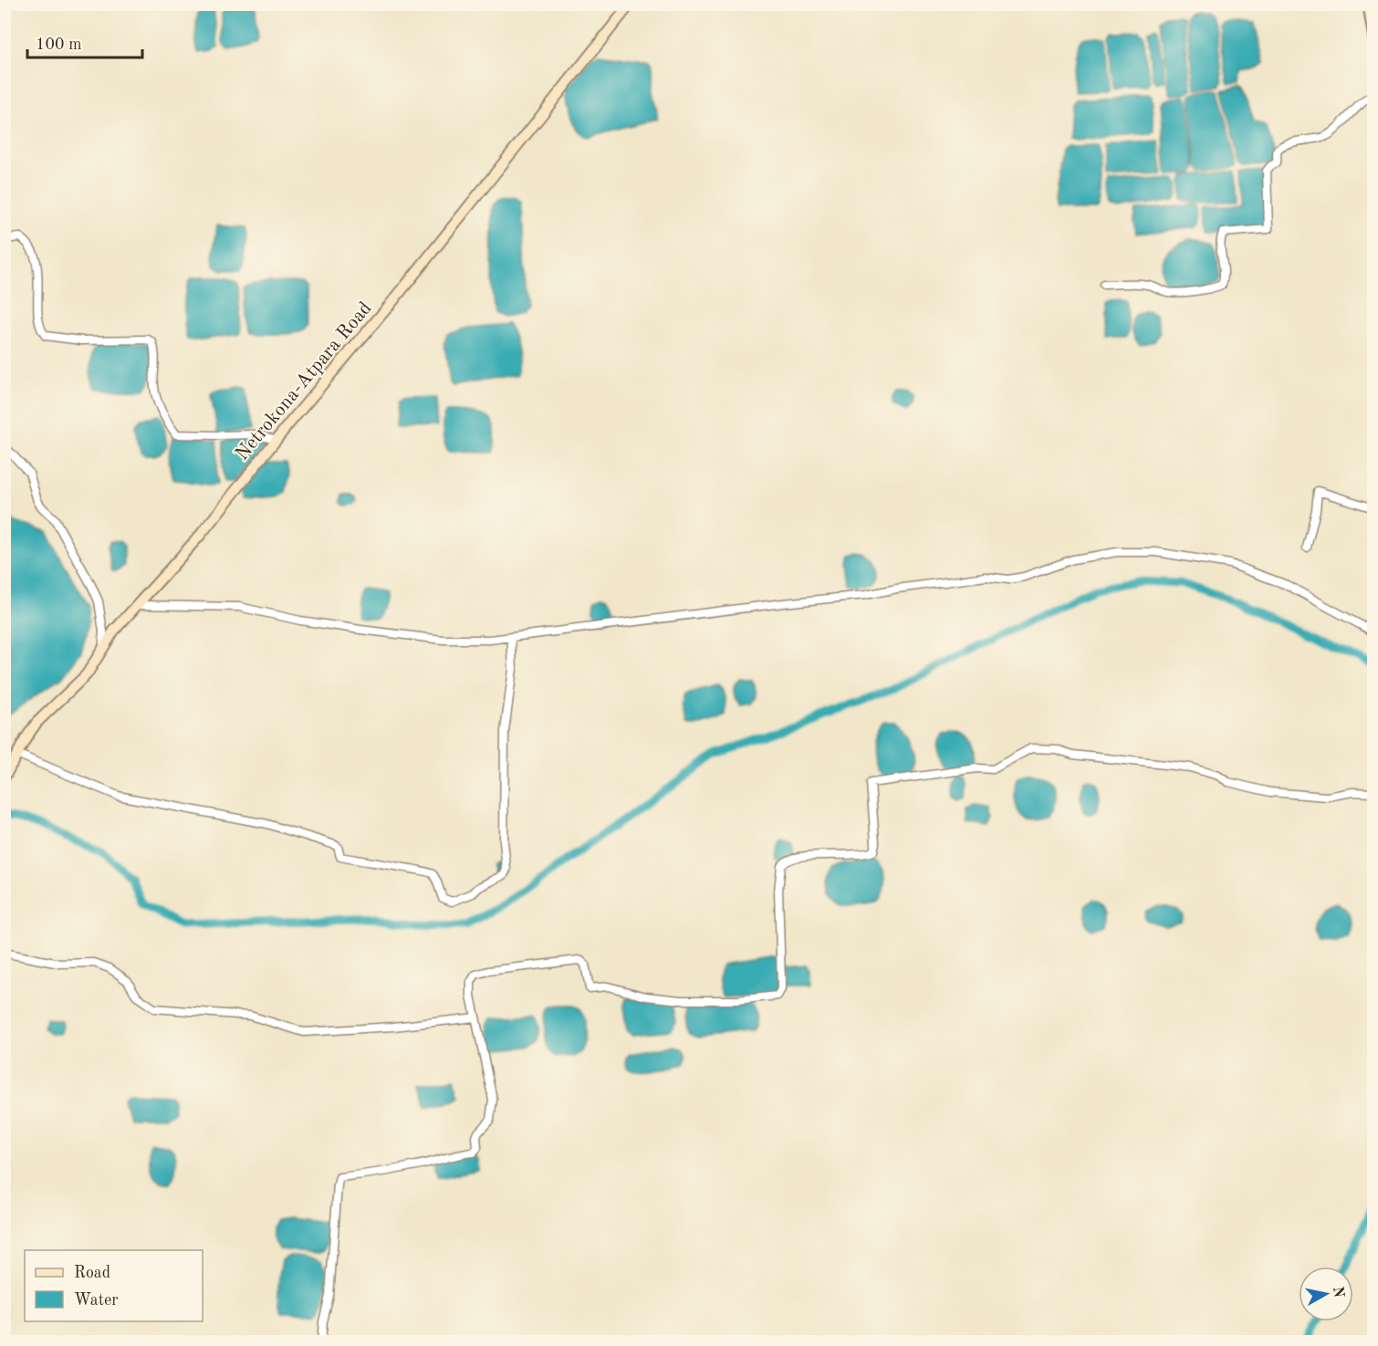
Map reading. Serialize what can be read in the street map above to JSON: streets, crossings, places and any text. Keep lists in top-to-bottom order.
{
  "streets": {
    "street": ["Netrokona-Atpara Road"]
  },
  "legend": ["Road", "Water"],
  "scale_bar": "100 m",
  "north": "right"
}
